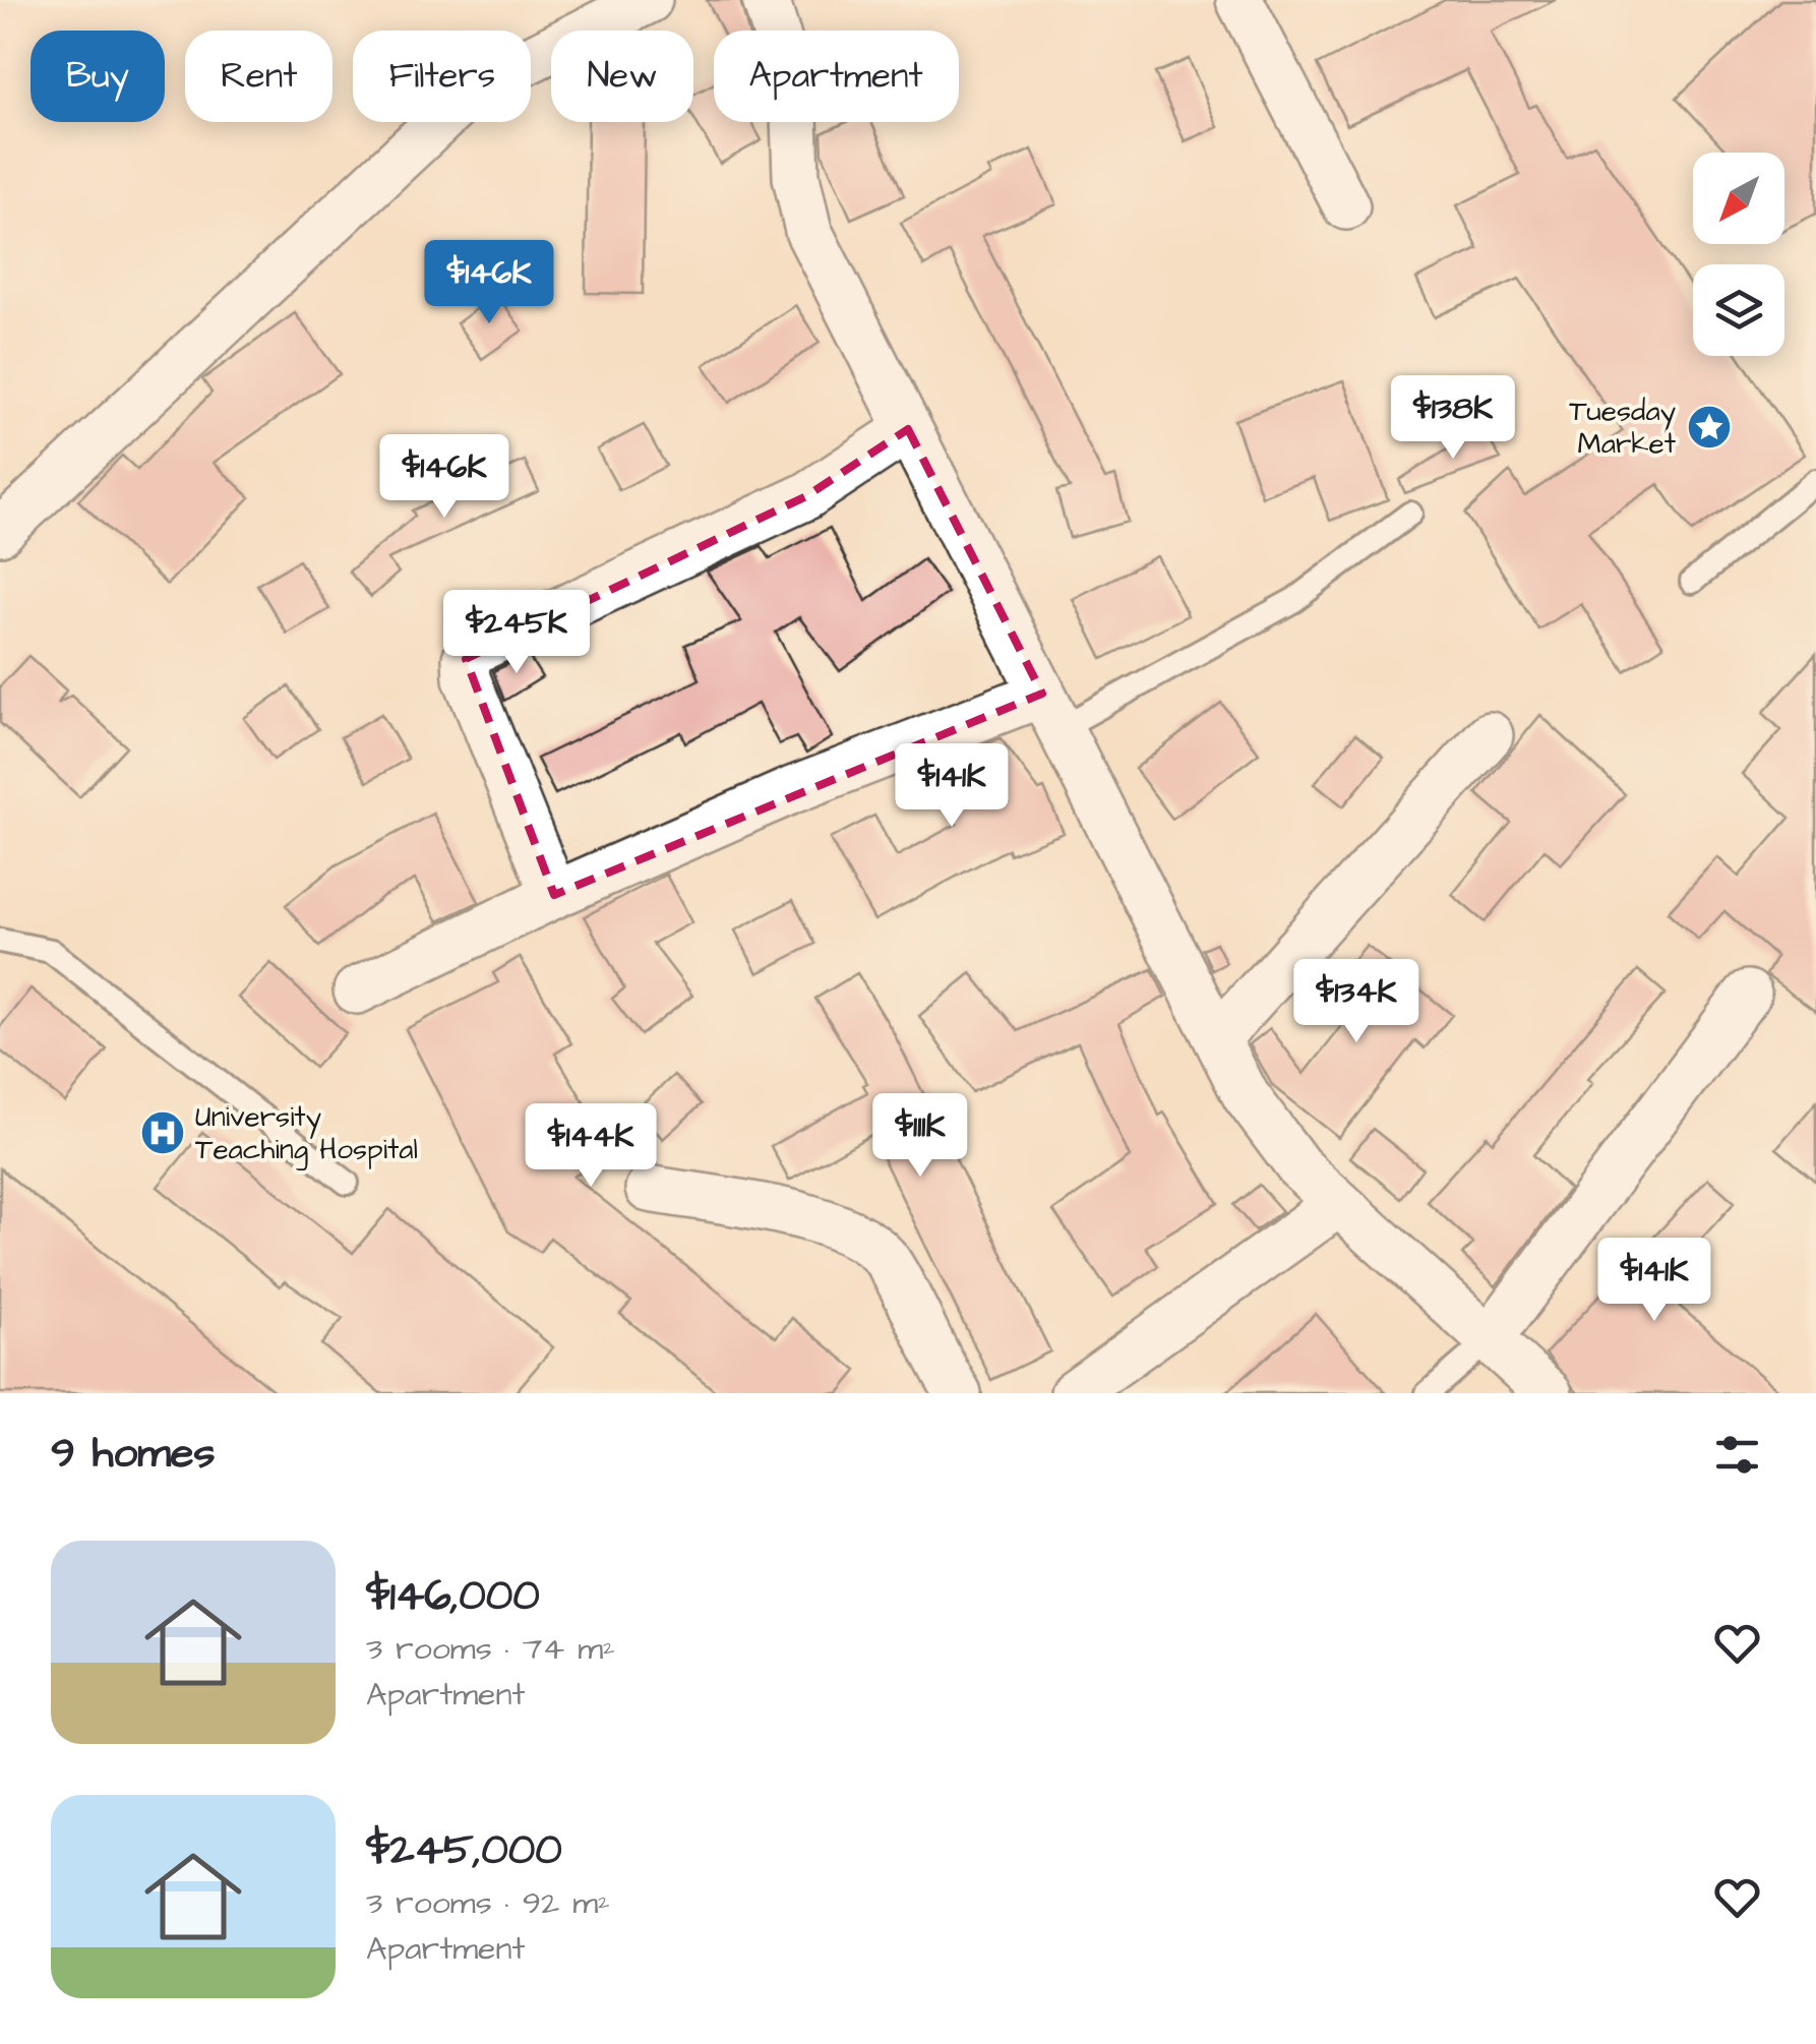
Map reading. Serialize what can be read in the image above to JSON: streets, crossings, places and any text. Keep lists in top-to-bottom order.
{
  "places": {
    "place": ["Tuesday Market"],
    "hospital": ["University Teaching Hospital"]
  },
  "north": "bottom left",
  "page": {
    "chip": [
      "Buy",
      "Rent",
      "Filters",
      "New",
      "Apartment"
    ],
    "price": [
      "$146K",
      "$138K",
      "$146K",
      "$245K",
      "$141K",
      "$134K",
      "$111K",
      "$144K",
      "$141K"
    ],
    "heading": "9 homes",
    "list": [
      {
        "name": "$146,000",
        "note": "3 rooms · 74 m² · Apartment"
      },
      {
        "name": "$245,000",
        "note": "3 rooms · 92 m² · Apartment"
      }
    ]
  }
}
